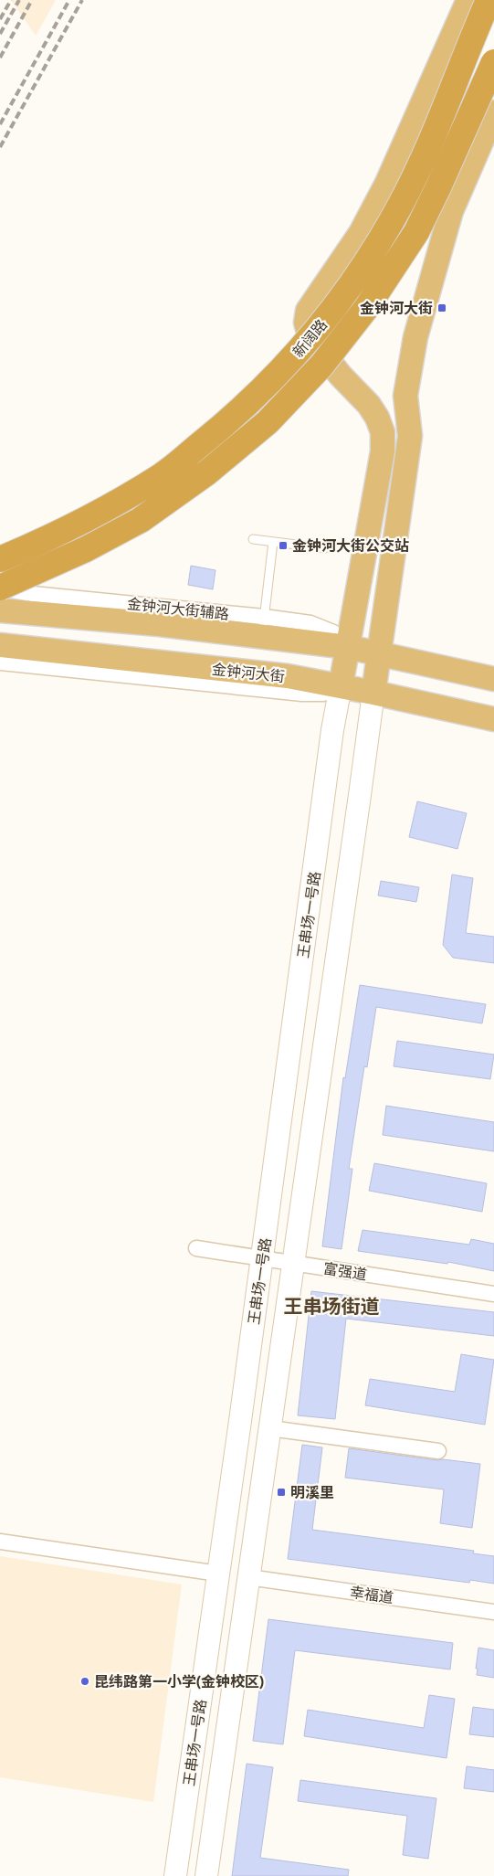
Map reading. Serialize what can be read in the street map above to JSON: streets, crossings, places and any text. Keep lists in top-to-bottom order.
{
  "streets": {
    "highway": ["新阔路"],
    "main road": ["金钟河大街", "王串场一号路"],
    "street": ["金钟河大街辅路", "富强道", "幸福道"]
  },
  "crossings": [
    ["新阔路", "金钟河大街辅路"],
    ["金钟河大街", "王串场一号路"],
    ["王串场一号路", "富强道"],
    ["王串场一号路", "幸福道"]
  ],
  "districts": ["王串场街道"],
  "places": {
    "transit": ["金钟河大街", "金钟河大街公交站", "明溪里"],
    "other": ["昆纬路第一小学(金钟校区)"]
  }
}
